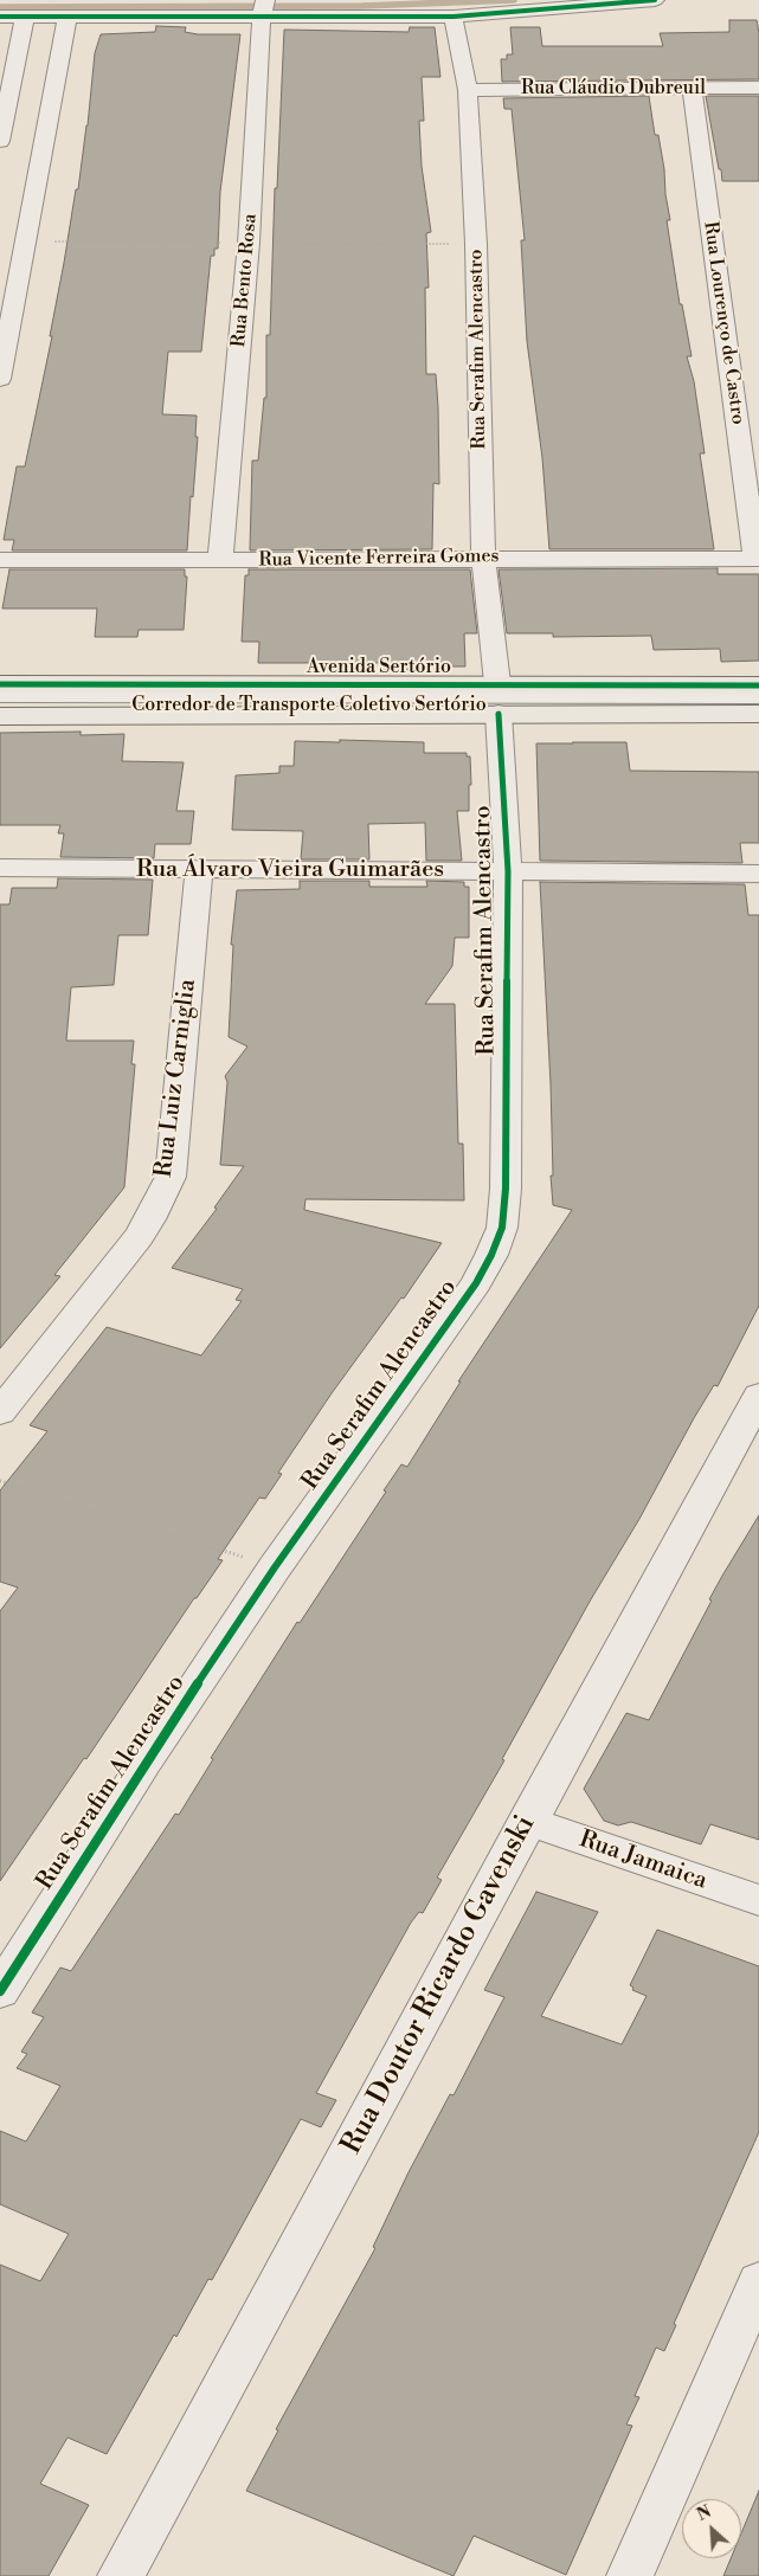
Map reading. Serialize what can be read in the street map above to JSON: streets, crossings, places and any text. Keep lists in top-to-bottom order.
{
  "streets": {
    "main road": ["Avenida Sertório"],
    "street": [
      "Rua Cláudio Dubreuil",
      "Rua Bento Rosa",
      "Rua Lourenço de Castro",
      "Rua Serafim Alencastro",
      "Rua Vicente Ferreira Gomes",
      "Corredor de Transporte Coletivo Sertório",
      "Rua Álvaro Vieira Guimarães",
      "Rua Luiz Carniglia",
      "Rua Jamaica",
      "Rua Doutor Ricardo Gavenski"
    ]
  },
  "crossings": [
    ["Rua Cláudio Dubreuil", "Rua Lourenço de Castro"],
    ["Rua Cláudio Dubreuil", "Rua Serafim Alencastro"],
    ["Rua Bento Rosa", "Rua Vicente Ferreira Gomes"],
    ["Rua Lourenço de Castro", "Rua Vicente Ferreira Gomes"],
    ["Rua Serafim Alencastro", "Rua Vicente Ferreira Gomes"],
    ["Rua Serafim Alencastro", "Avenida Sertório"],
    ["Rua Serafim Alencastro", "Rua Álvaro Vieira Guimarães"],
    ["Rua Álvaro Vieira Guimarães", "Rua Luiz Carniglia"],
    ["Rua Jamaica", "Rua Doutor Ricardo Gavenski"]
  ],
  "north": "top left"
}
